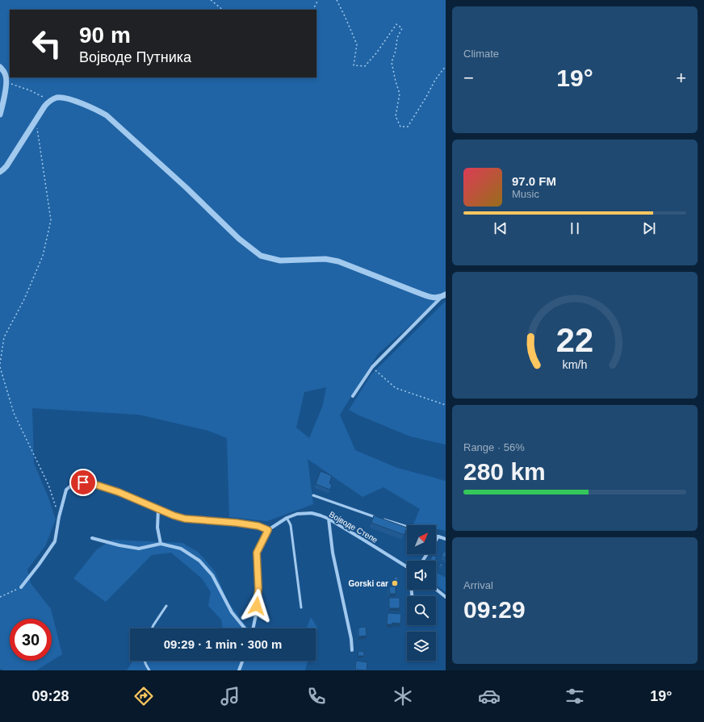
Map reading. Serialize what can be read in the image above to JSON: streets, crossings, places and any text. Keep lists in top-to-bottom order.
{
  "streets": {
    "street": ["Војводе Степе"]
  },
  "places": ["Gorski car"],
  "north": "top right",
  "page": {
    "tile": [
      "Climate",
      ["Range · 56%", "280 km"],
      ["Arrival", "09:29"]
    ],
    "turn": ["90 m", "Војводе Путника"],
    "heat": ["−", "19°", "+"],
    "song": ["97.0 FM", "Music"],
    "limit": "30",
    "trip": "09:29 · 1 min · 300 m",
    "tabs": ["09:28", "19°"],
    "gauge": ["22", "km/h"]
  }
}
